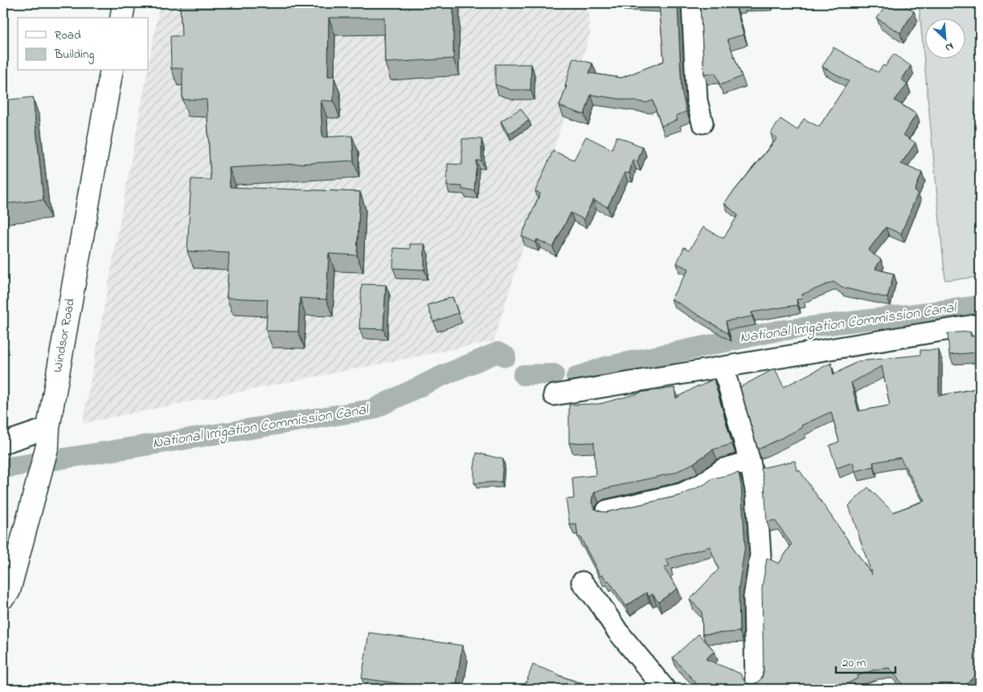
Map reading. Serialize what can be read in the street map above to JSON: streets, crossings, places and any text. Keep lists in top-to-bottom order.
{
  "streets": {
    "main road": ["Windsor Road"]
  },
  "water": ["National Irrigation Commission Canal"],
  "legend": ["Road", "Building"],
  "scale_bar": "20 m",
  "north": "bottom right"
}
